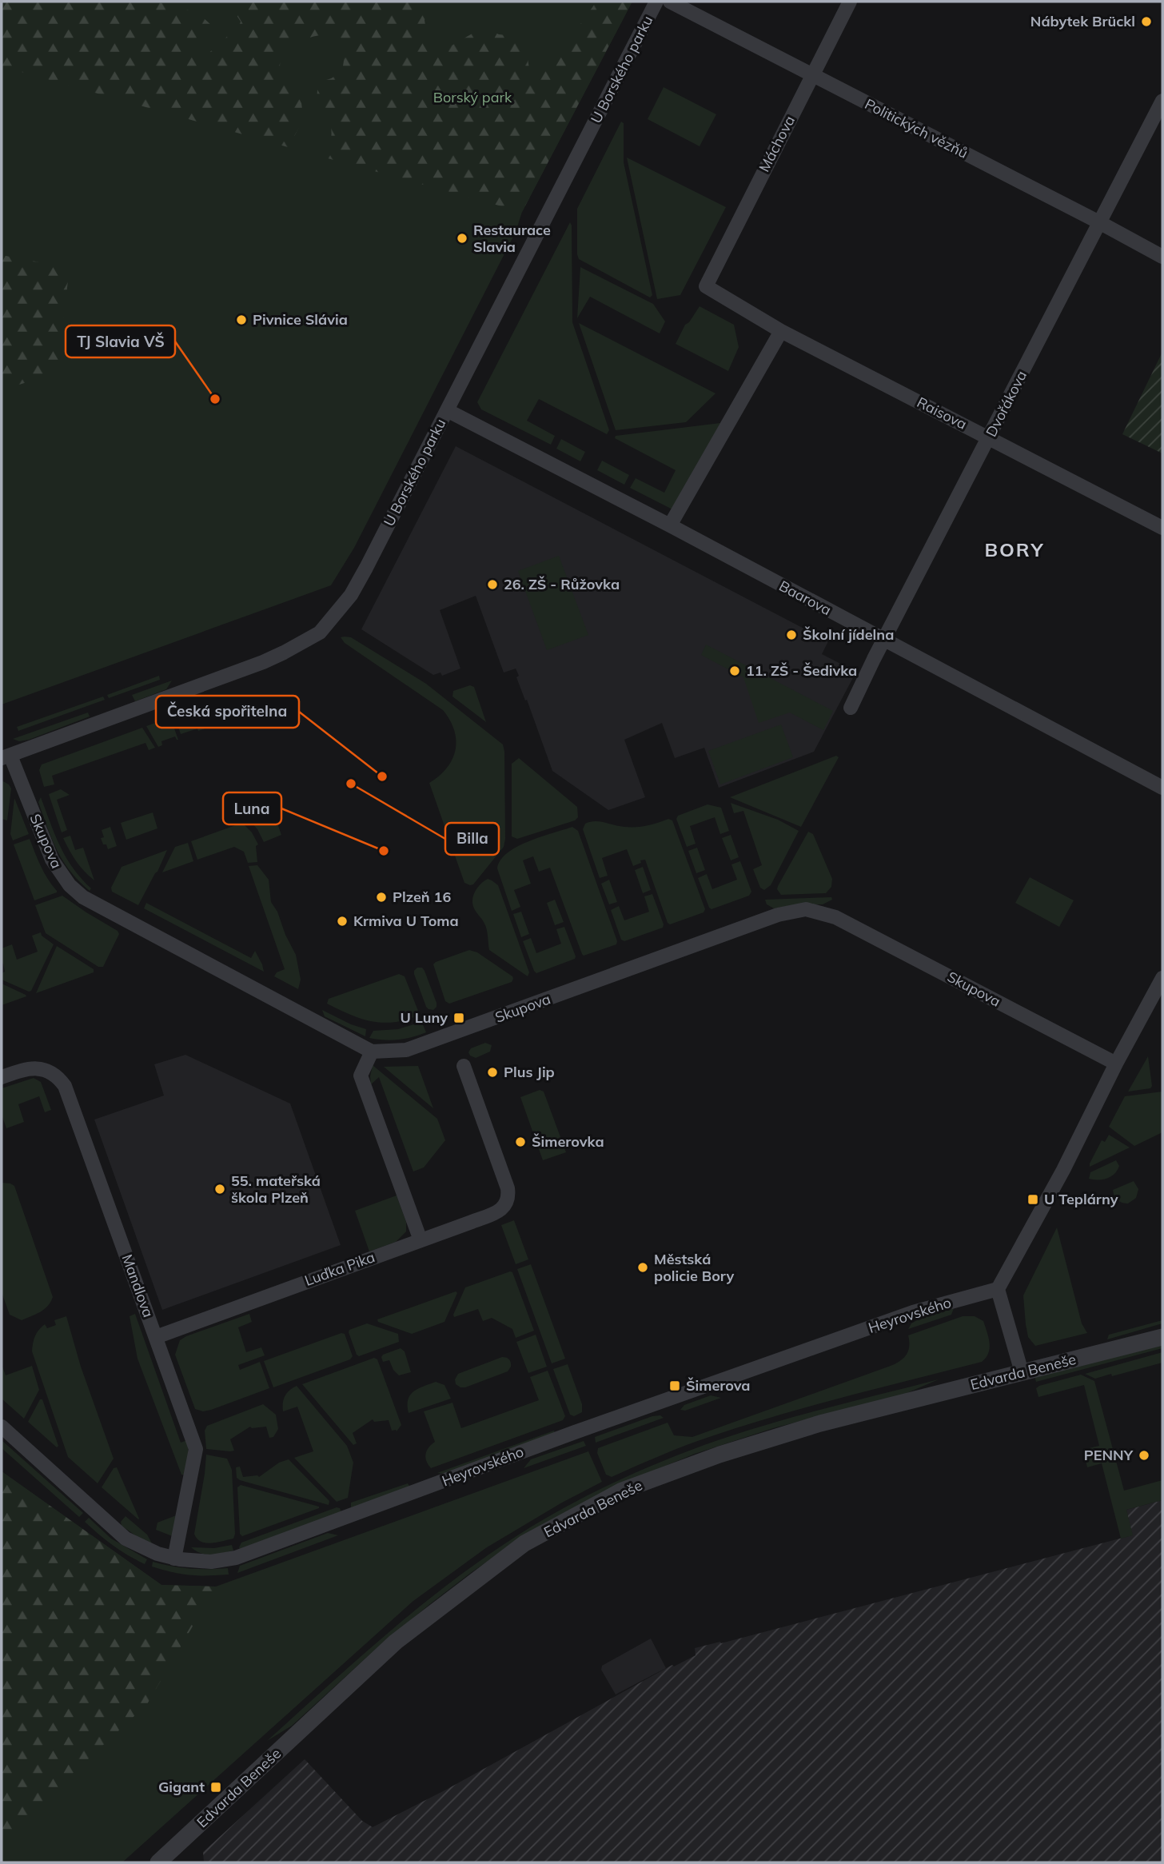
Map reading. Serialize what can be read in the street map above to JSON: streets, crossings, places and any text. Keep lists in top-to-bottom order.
{
  "streets": {
    "street": [
      "U Borského parku",
      "Politických vězňů",
      "Máchova",
      "Dvořákova",
      "Raisova",
      "Baarova",
      "Skupova",
      "Luďka Pika",
      "Mandlova",
      "Heyrovského",
      "Edvarda Beneše"
    ]
  },
  "crossings": [
    ["U Borského parku", "Baarova"],
    ["U Borského parku", "Skupova"],
    ["Politických vězňů", "Máchova"],
    ["Politických vězňů", "Dvořákova"],
    ["Máchova", "Raisova"],
    ["Dvořákova", "Raisova"],
    ["Dvořákova", "Baarova"],
    ["Luďka Pika", "Mandlova"],
    ["Mandlova", "Heyrovského"]
  ],
  "districts": ["BORY"],
  "parks": ["Borský park"],
  "places": {
    "other": [
      "Nábytek Brückl",
      "Restaurace Slavia",
      "Pivnice Slávia",
      "TJ Slavia VŠ",
      "26. ZŠ - Růžovka",
      "Školní jídelna",
      "11. ZŠ - Šedivka",
      "Česká spořitelna",
      "Billa",
      "Luna",
      "Plzeň 16",
      "Krmiva U Toma",
      "Plus Jip",
      "Šimerovka",
      "55. mateřská škola Plzeň",
      "Městská policie Bory",
      "PENNY"
    ],
    "transit": [
      "U Luny",
      "U Teplárny",
      "Šimerova",
      "Gigant"
    ]
  }
}
